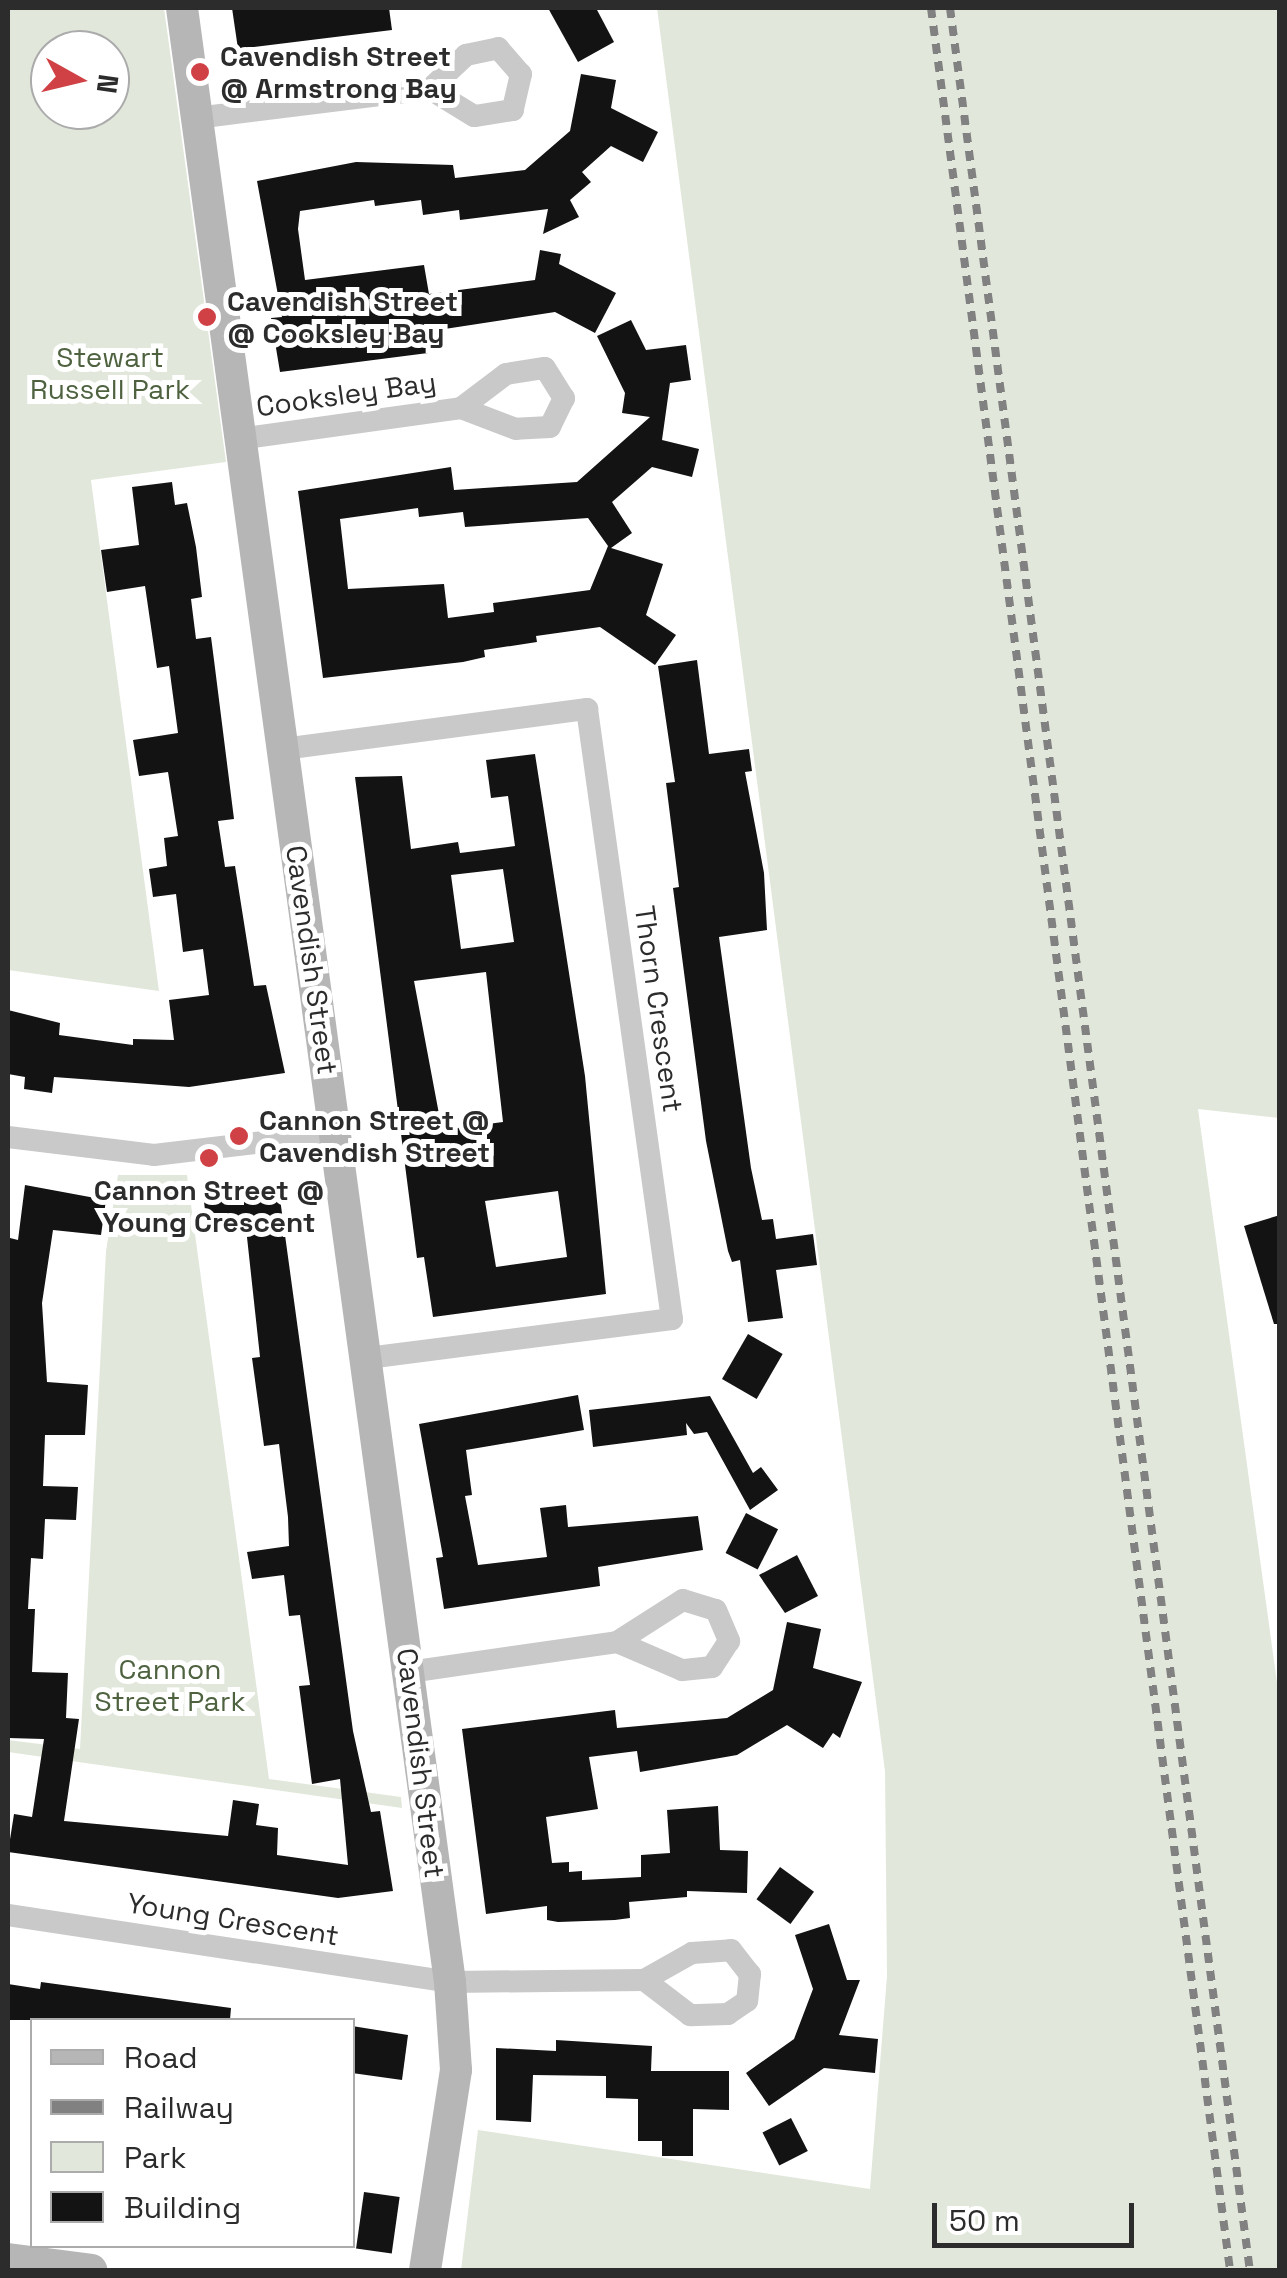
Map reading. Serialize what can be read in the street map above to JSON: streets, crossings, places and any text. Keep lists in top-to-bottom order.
{
  "streets": {
    "street": [
      "Cooksley Bay",
      "Cavendish Street",
      "Thorn Crescent",
      "Young Crescent"
    ]
  },
  "crossings": [
    ["Cooksley Bay", "Cavendish Street"],
    ["Cavendish Street", "Thorn Crescent"],
    ["Cavendish Street", "Young Crescent"]
  ],
  "parks": ["Stewart Russell Park", "Cannon Street Park"],
  "places": [
    "Cavendish Street @ Armstrong Bay",
    "Cavendish Street @ Cooksley Bay",
    "Cannon Street @ Cavendish Street",
    "Cannon Street @ Young Crescent"
  ],
  "legend": [
    "Road",
    "Railway",
    "Park",
    "Building"
  ],
  "scale_bar": "50 m",
  "north": "right"
}
